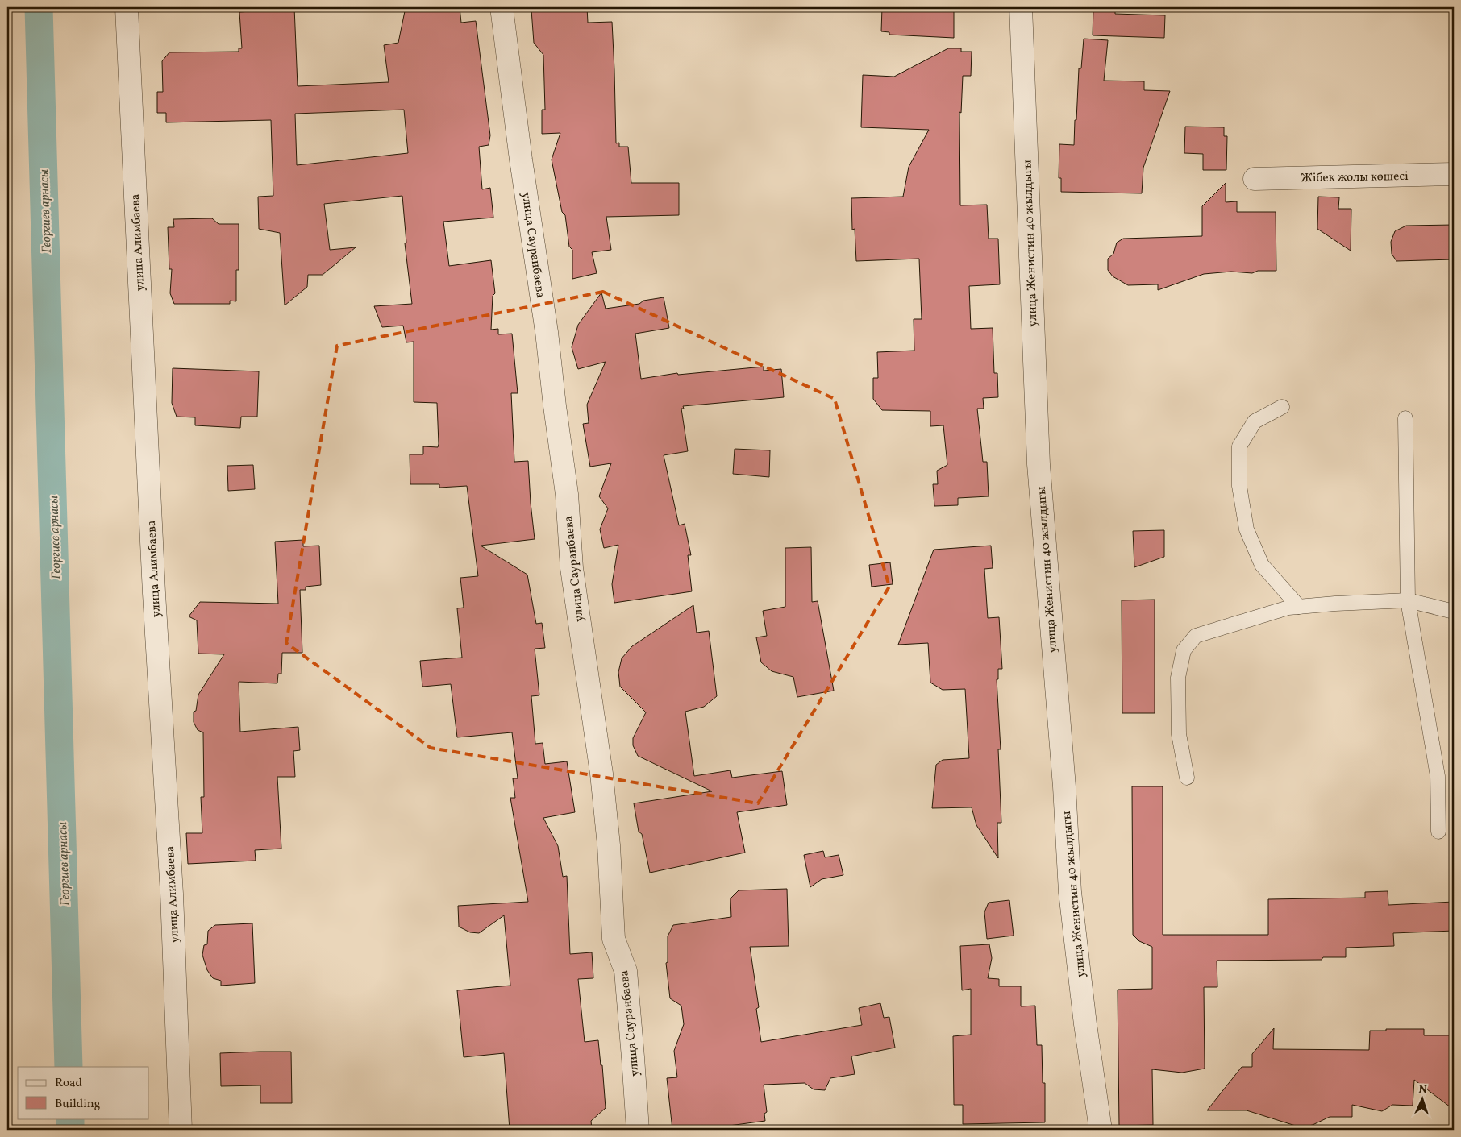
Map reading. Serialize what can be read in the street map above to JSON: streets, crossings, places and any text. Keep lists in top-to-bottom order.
{
  "streets": {
    "street": [
      "Жібек жолы көшесі",
      "улица Алимбаева",
      "улица Женистин 40 жылдыгы",
      "улица Сауранбаева"
    ]
  },
  "water": ["Георгиев арнасы"],
  "legend": ["Road", "Building"],
  "north": "top"
}
